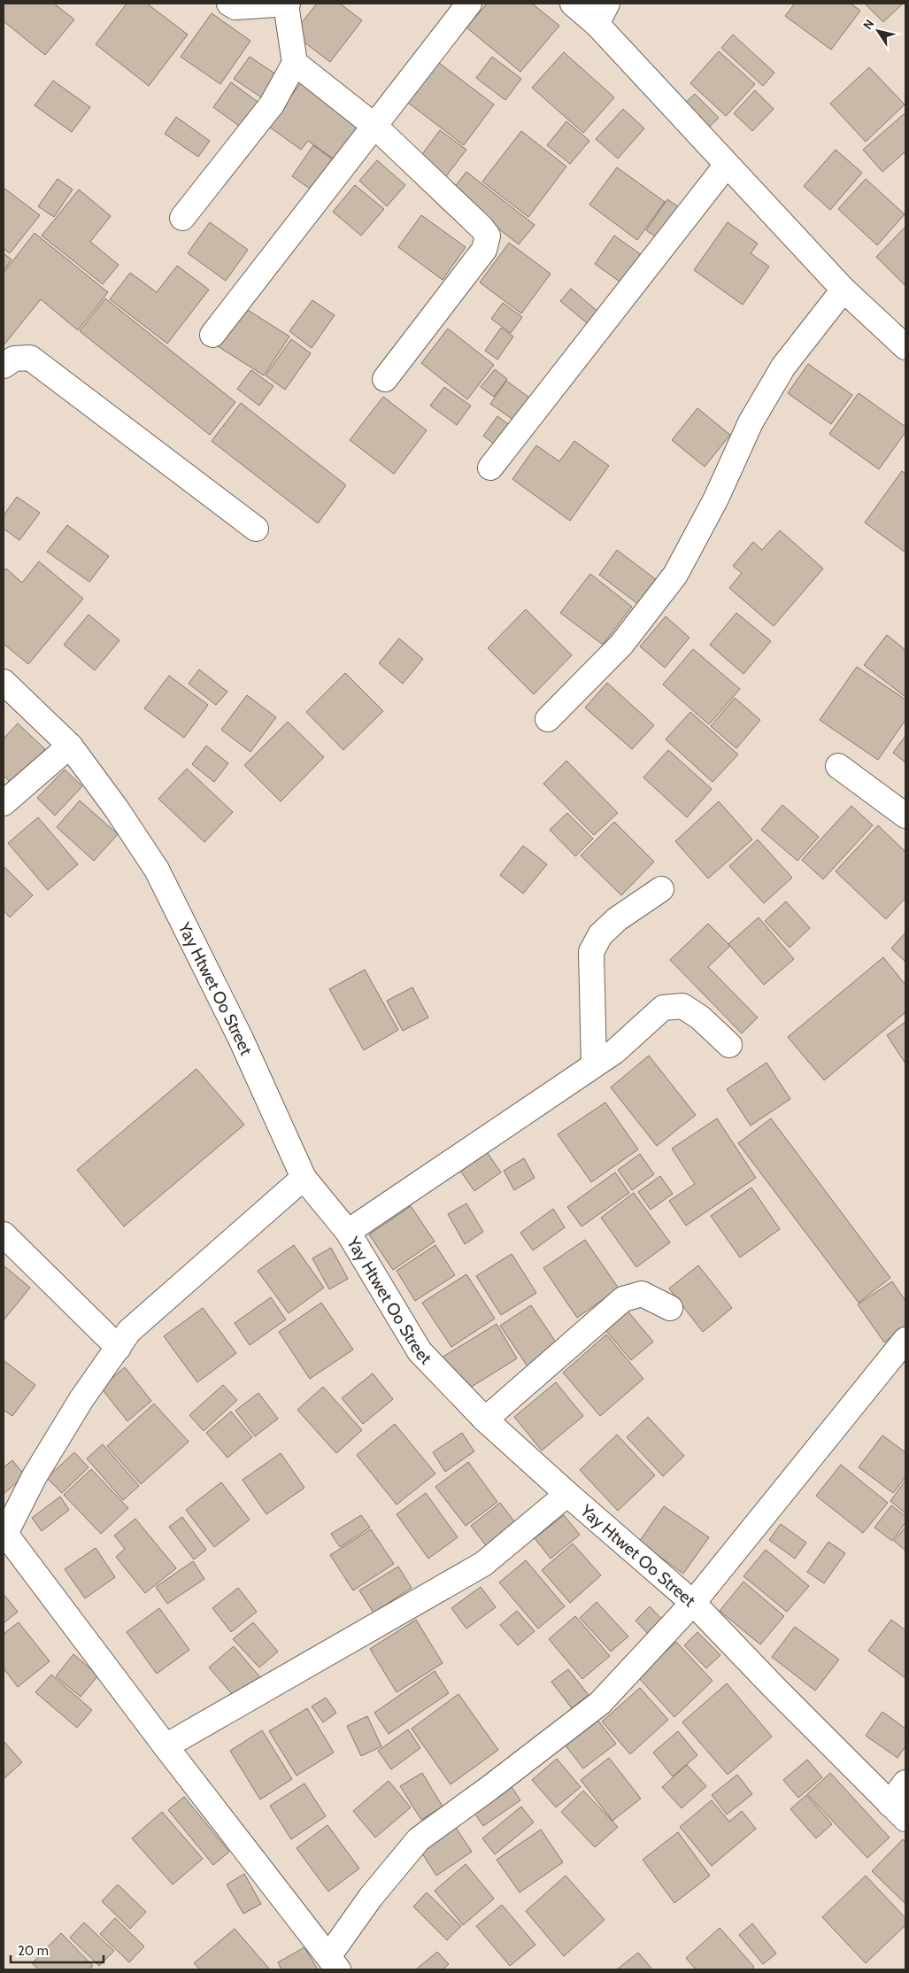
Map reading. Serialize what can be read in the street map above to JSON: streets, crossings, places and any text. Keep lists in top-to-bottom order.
{
  "streets": {
    "street": ["Yay Htwet Oo Street"]
  },
  "scale_bar": "20 m",
  "north": "top left"
}
